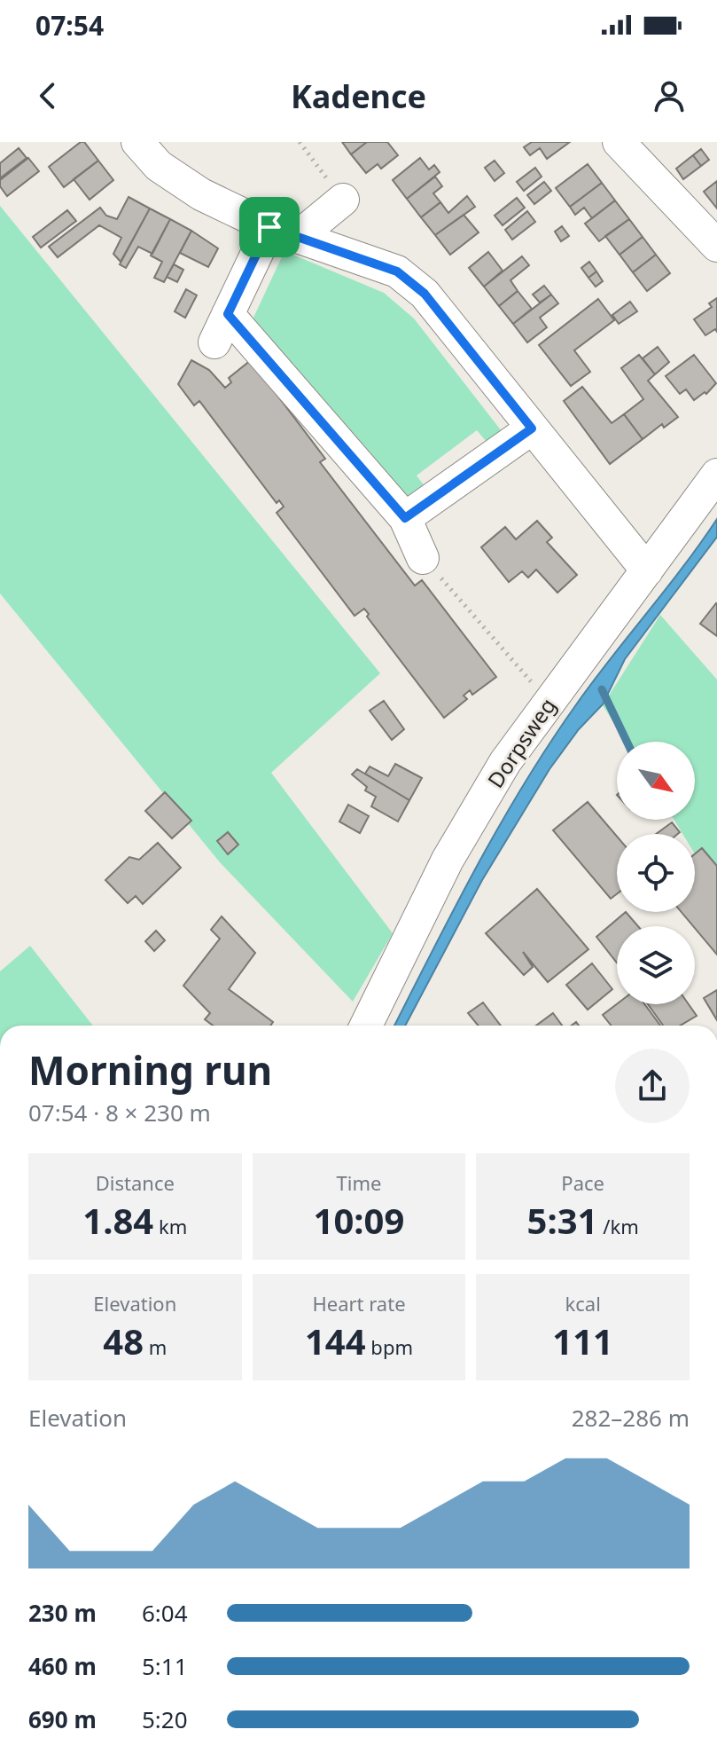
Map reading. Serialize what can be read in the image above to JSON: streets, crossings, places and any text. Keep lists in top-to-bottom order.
{
  "streets": {
    "street": ["Dorpsweg"]
  },
  "north": "bottom right",
  "page": {
    "status": "07:54",
    "header": "Kadence",
    "heading": ["Morning run", "07:54 · 8 × 230 m"],
    "stats": [
      ["Distance", "1.84 km"],
      ["Time", "10:09"],
      ["Pace", "5:31 /km"],
      ["Elevation", "48 m"],
      ["Heart rate", "144 bpm"],
      ["kcal", "111"]
    ],
    "chart": ["Elevation", "282–286 m"],
    "list": [
      {
        "name": "230 m",
        "note": "6:04"
      },
      {
        "name": "460 m",
        "note": "5:11"
      },
      {
        "name": "690 m",
        "note": "5:20"
      }
    ]
  }
}
